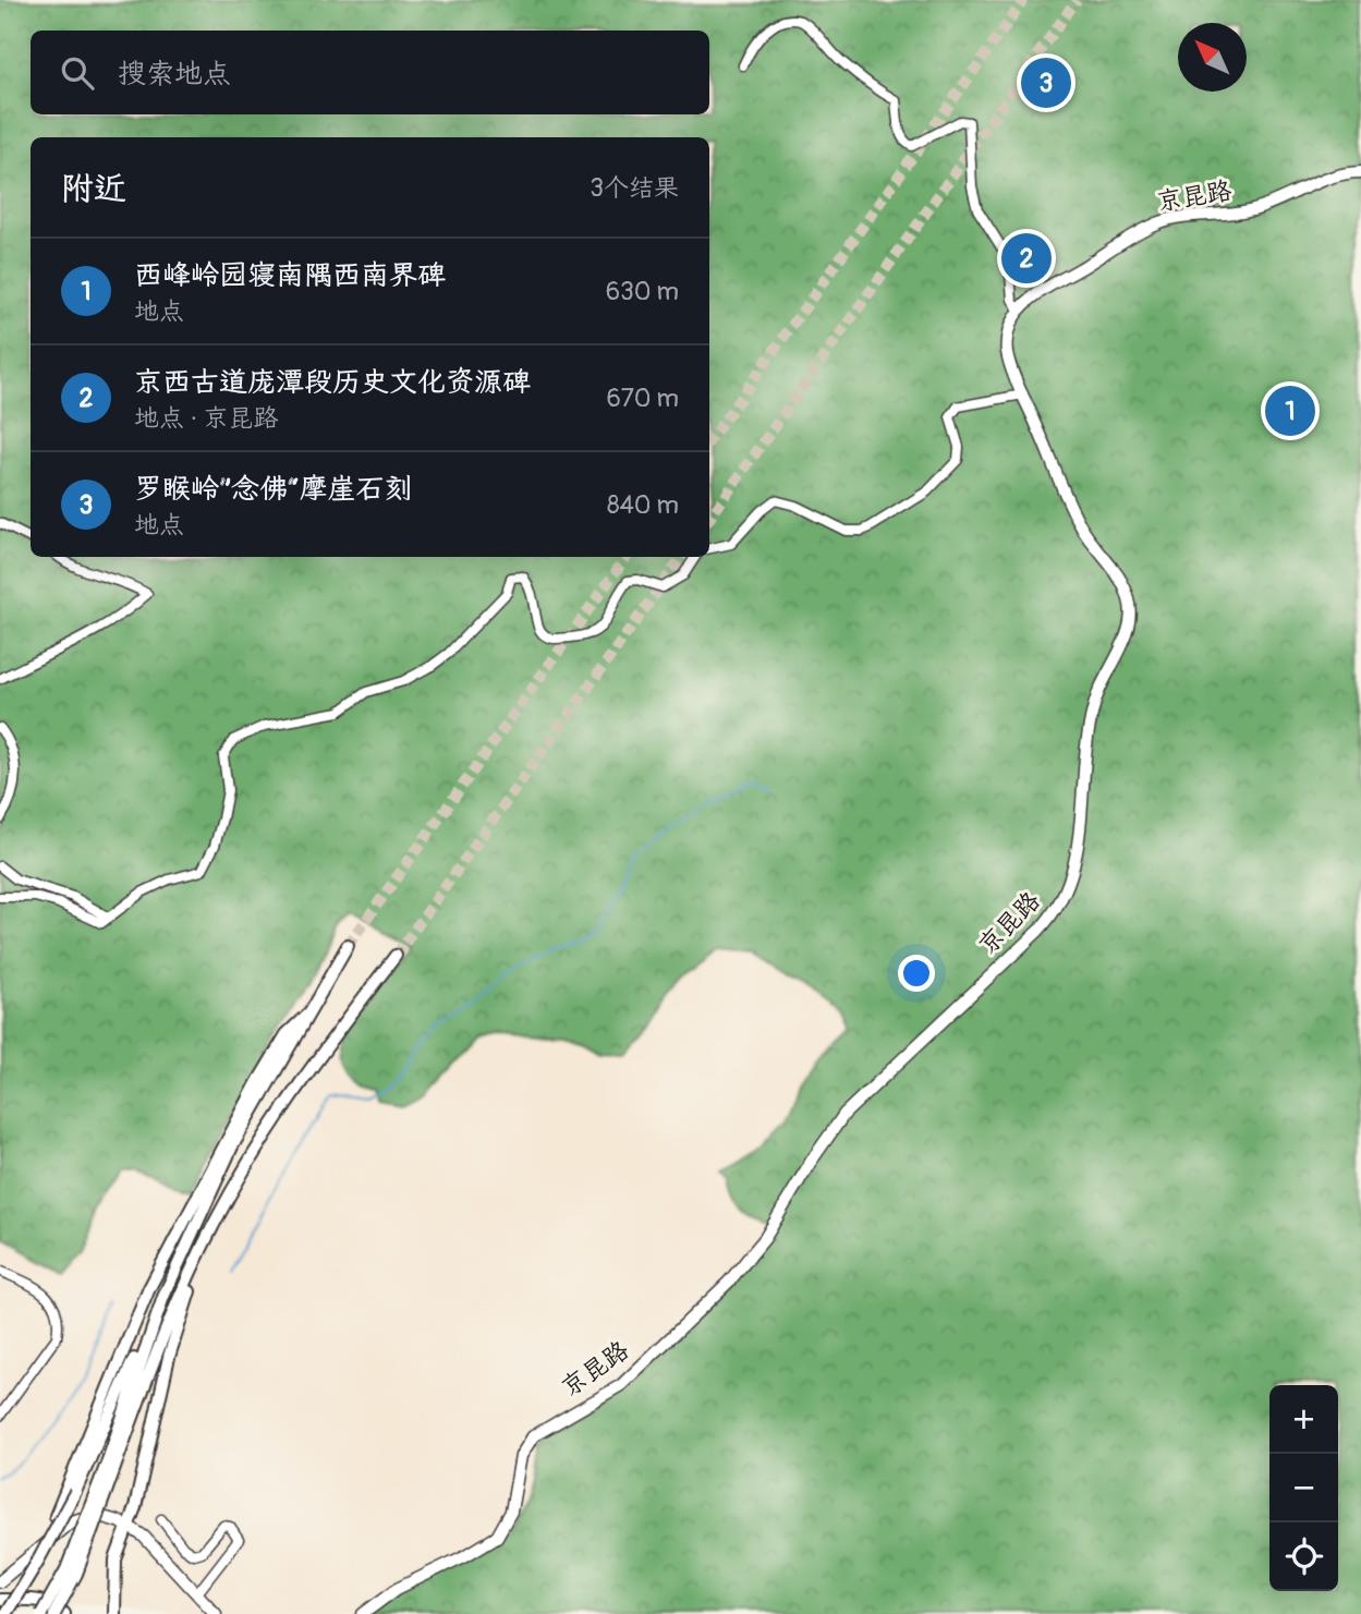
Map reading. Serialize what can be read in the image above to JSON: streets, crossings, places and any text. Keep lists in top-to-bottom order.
{
  "streets": {
    "main road": ["京昆路"]
  },
  "north": "top left",
  "page": {
    "search": "搜索地点",
    "pins": ["3", "2", "1"],
    "heading": ["附近", "3个结果"],
    "list": [
      {
        "mark": "1",
        "name": "西峰岭园寝南隅西南界碑",
        "note": "地点",
        "value": "630 m"
      },
      {
        "mark": "2",
        "name": "京西古道庞潭段历史文化资源碑",
        "note": "地点 · 京昆路",
        "value": "670 m"
      },
      {
        "mark": "3",
        "name": "罗睺岭”念佛“摩崖石刻",
        "note": "地点",
        "value": "840 m"
      }
    ],
    "map_buttons": ["+", "−"]
  }
}
